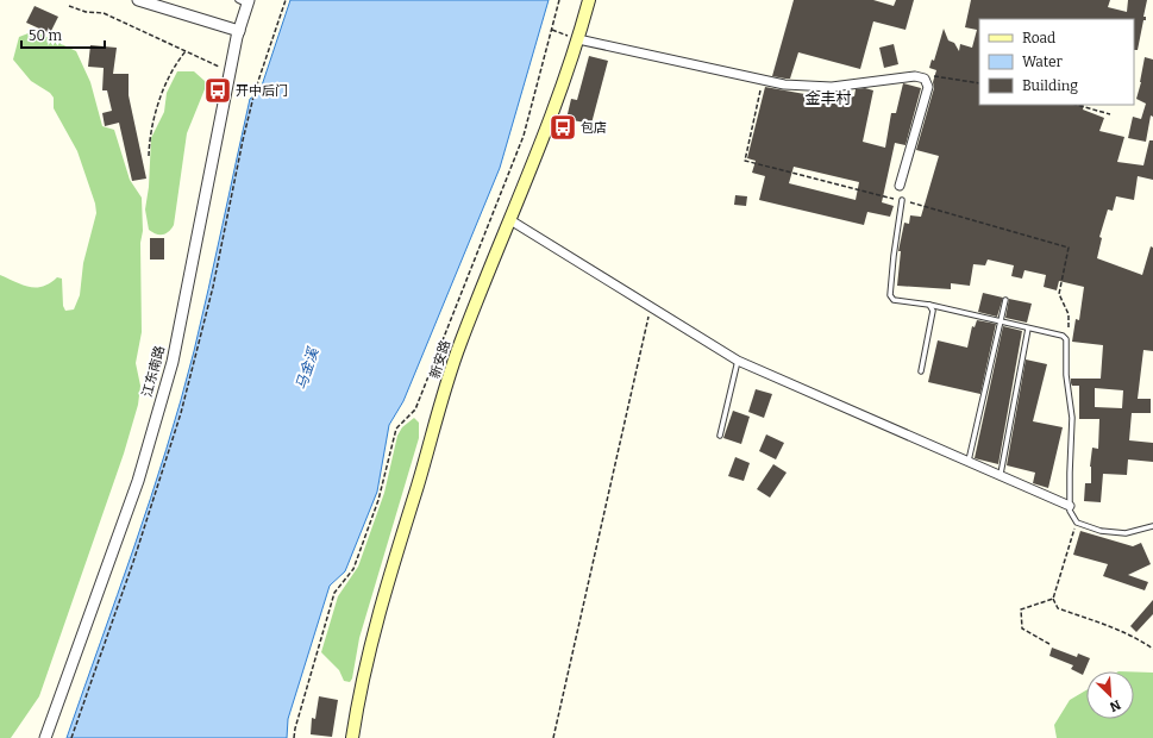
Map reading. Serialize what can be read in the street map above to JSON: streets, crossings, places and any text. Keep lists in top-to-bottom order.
{
  "streets": {
    "main road": ["新安路"],
    "street": ["江东南路"]
  },
  "districts": ["金丰村"],
  "water": ["马金溪"],
  "places": {
    "bus stop": ["开中后门", "包店"]
  },
  "legend": ["Road", "Water", "Building"],
  "scale_bar": "50 m",
  "north": "bottom right"
}
